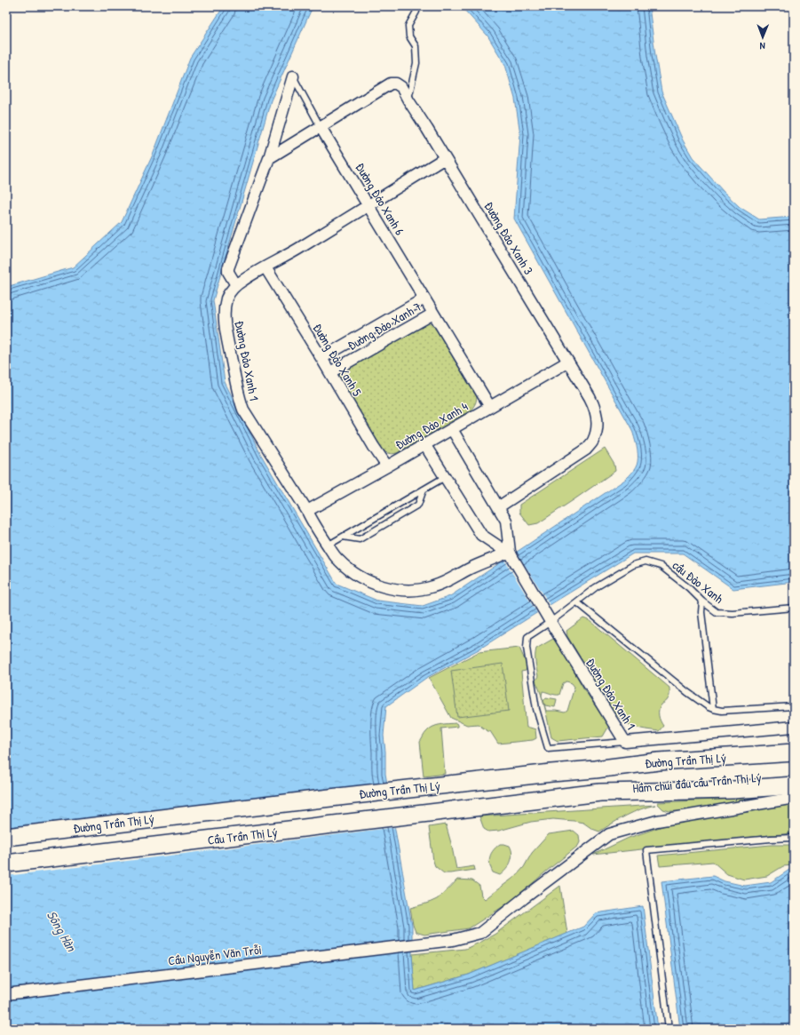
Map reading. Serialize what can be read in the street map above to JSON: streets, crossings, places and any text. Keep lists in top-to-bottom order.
{
  "streets": {
    "main road": ["Đường Trần Thị Lý", "Hầm chui đầu cầu Trần Thị Lý", "Cầu Trần Thị Lý"],
    "street": [
      "Đường Đảo Xanh 6",
      "Đường Đảo Xanh 3",
      "Đường Đảo Xanh 7",
      "Đường Đảo Xanh 5",
      "Đường Đảo Xanh 1",
      "Đường Đảo Xanh 4",
      "Cầu Nguyễn Văn Trỗi"
    ],
    "lane": ["cầu Đảo Xanh"]
  },
  "crossings": [
    ["Đường Đảo Xanh 6", "Đường Đảo Xanh 3"],
    ["Đường Đảo Xanh 6", "Đường Đảo Xanh 7"],
    ["Đường Đảo Xanh 6", "Đường Đảo Xanh 1"],
    ["Đường Đảo Xanh 6", "Đường Đảo Xanh 4"],
    ["Đường Đảo Xanh 3", "Đường Đảo Xanh 1"],
    ["Đường Đảo Xanh 3", "Đường Đảo Xanh 4"],
    ["Đường Đảo Xanh 7", "Đường Đảo Xanh 5"],
    ["Đường Đảo Xanh 5", "Đường Đảo Xanh 1"],
    ["Đường Đảo Xanh 5", "Đường Đảo Xanh 4"],
    ["Đường Đảo Xanh 1", "Đường Đảo Xanh 4"],
    ["Đường Đảo Xanh 1", "cầu Đảo Xanh"],
    ["Đường Trần Thị Lý", "Hầm chui đầu cầu Trần Thị Lý"],
    ["Hầm chui đầu cầu Trần Thị Lý", "Cầu Trần Thị Lý"]
  ],
  "water": ["Sông Hàn"],
  "north": "bottom"
}
